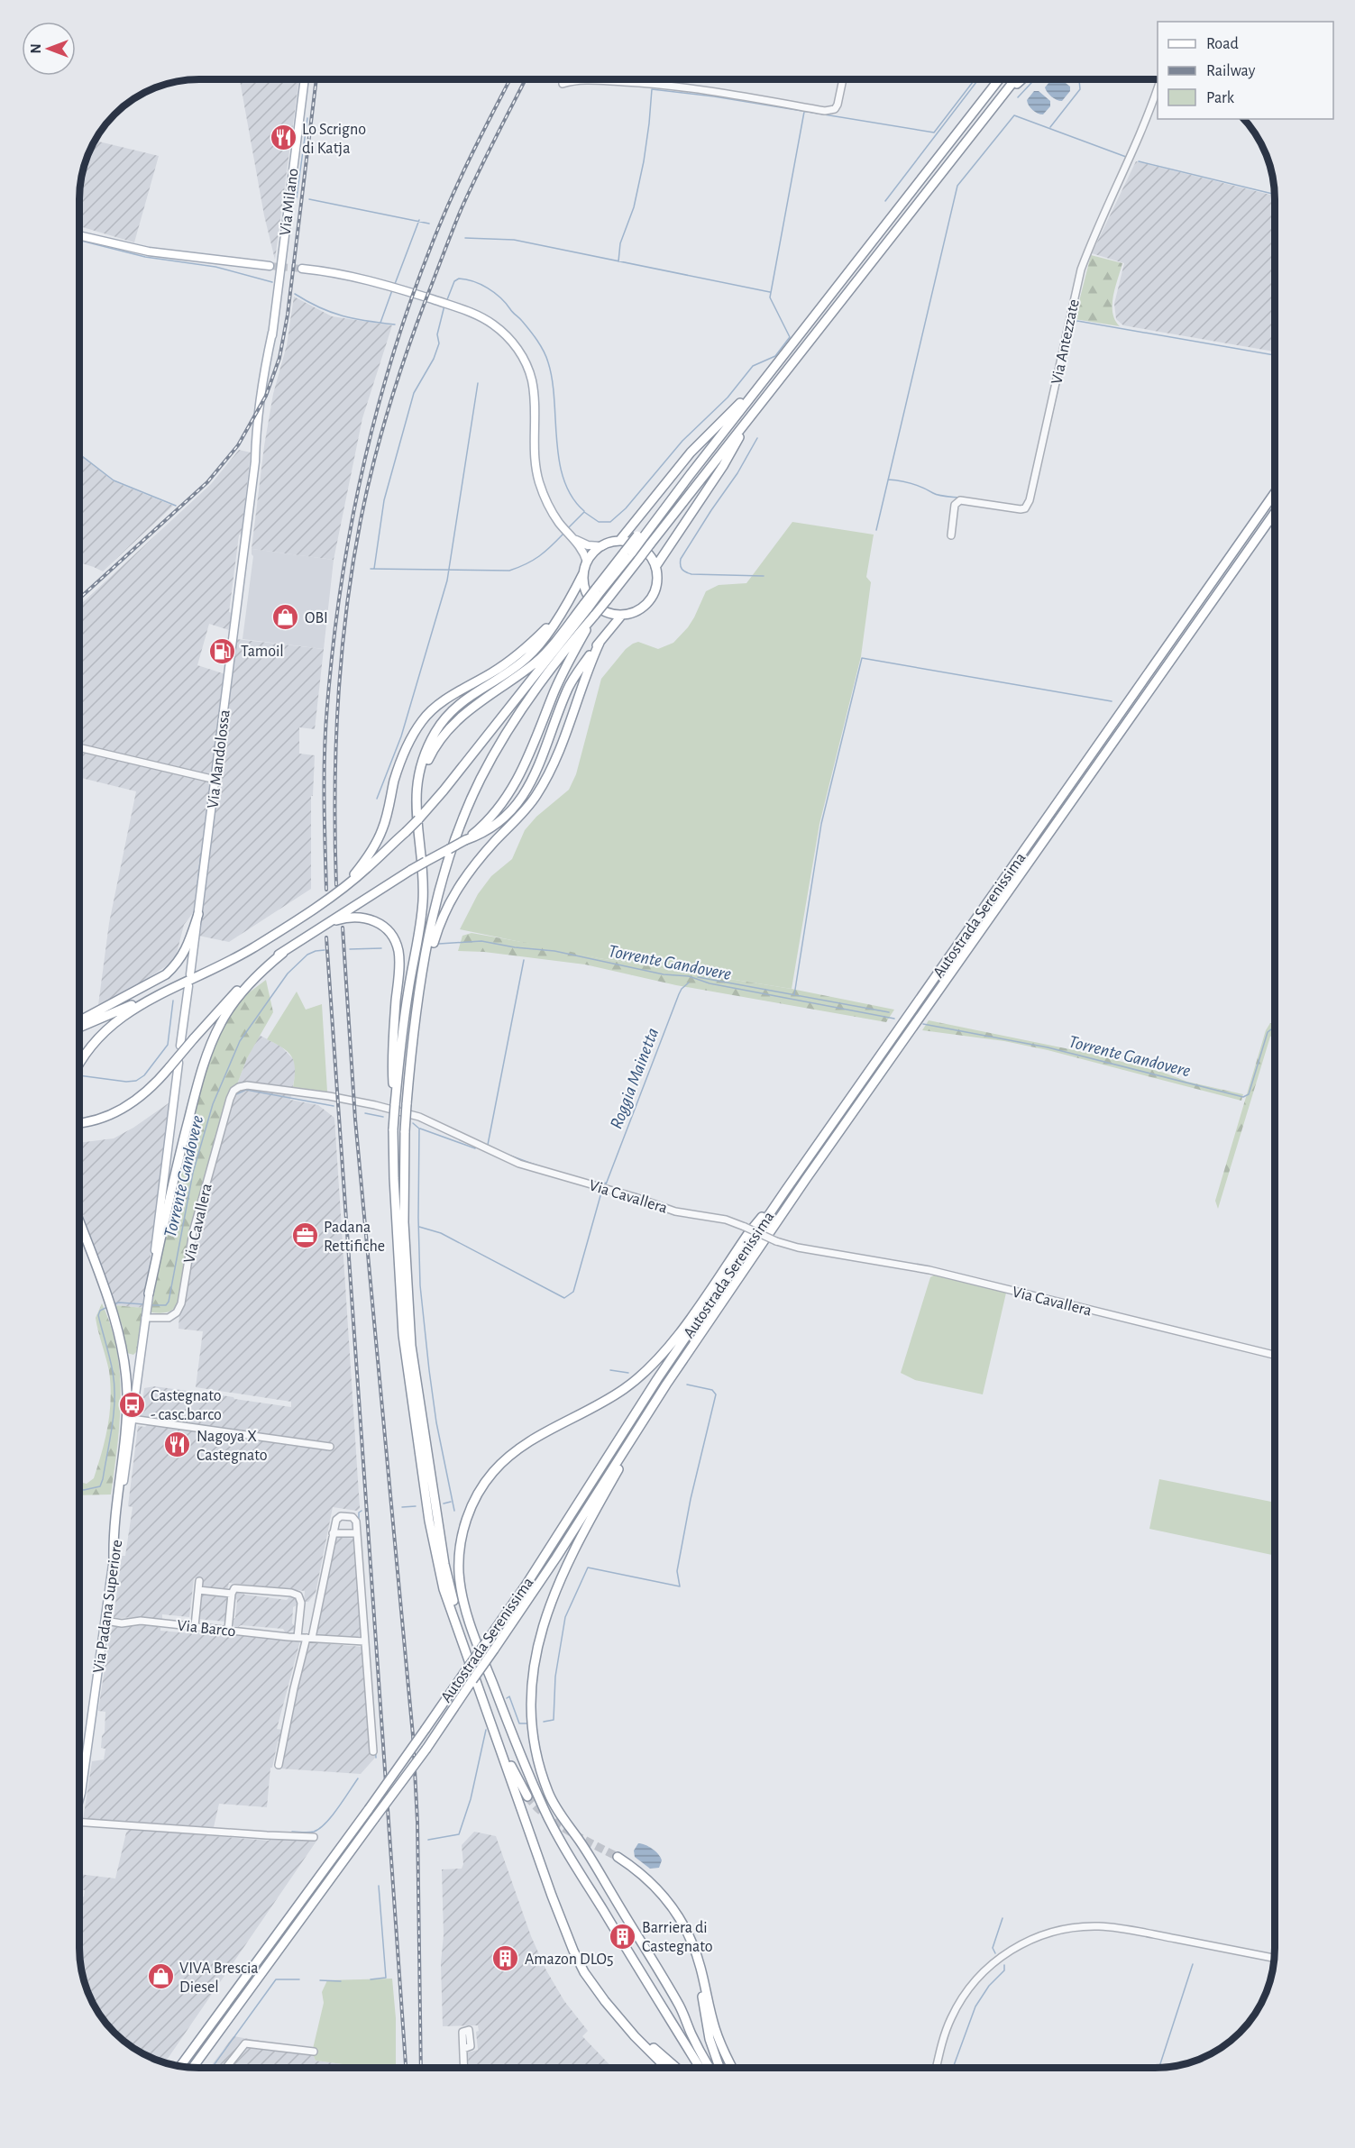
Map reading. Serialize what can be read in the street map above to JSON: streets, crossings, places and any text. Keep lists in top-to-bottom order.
{
  "streets": {
    "highway": ["Autostrada Serenissima"],
    "main road": ["Via Milano", "Via Mandolossa", "Via Padana Superiore"],
    "street": ["Via Antezzate", "Via Cavallera", "Via Barco"]
  },
  "crossings": [
    ["Via Milano", "Via Mandolossa"],
    ["Via Cavallera", "Via Padana Superiore"],
    ["Via Padana Superiore", "Via Barco"]
  ],
  "water": ["Torrente Gandovere", "Roggia Mainetta"],
  "places": {
    "restaurant": ["Lo Scrigno di Katja", "Nagoya X Castegnato"],
    "shop": ["OBI", "VIVA Brescia Diesel"],
    "fuel station": ["Tamoil"],
    "office": ["Padana Rettifiche"],
    "bus stop": ["Castegnato - casc.barco"],
    "building": ["Barriera di Castegnato", "Amazon DLO5"]
  },
  "legend": ["Road", "Railway", "Park"],
  "north": "left"
}
